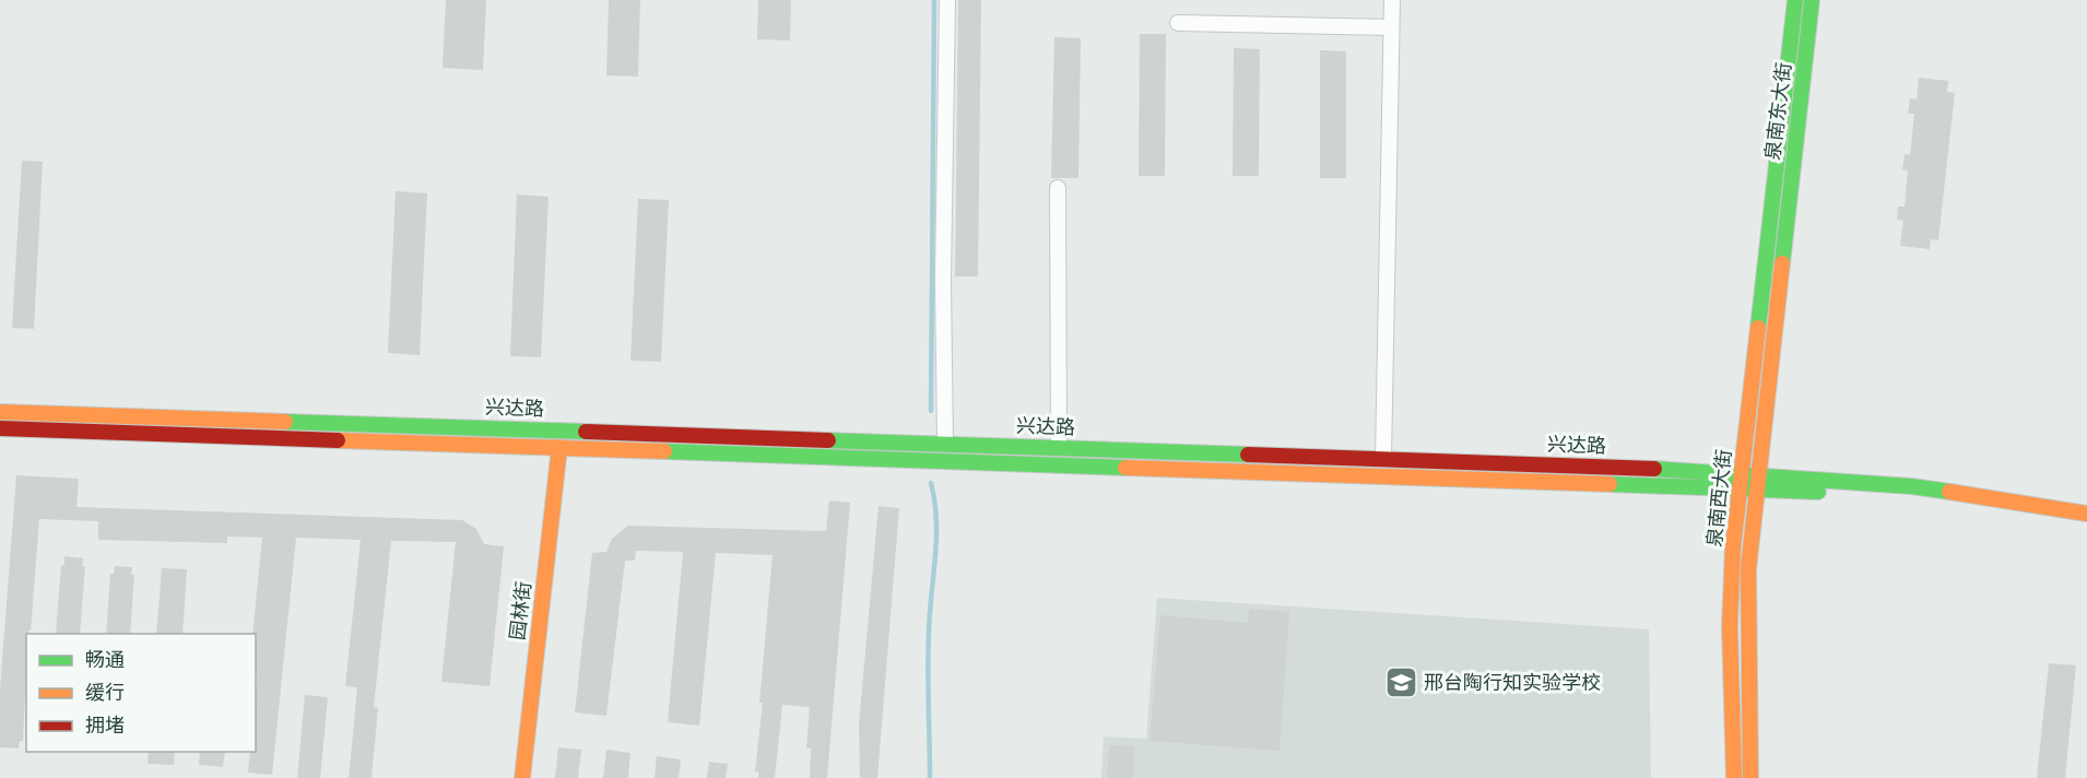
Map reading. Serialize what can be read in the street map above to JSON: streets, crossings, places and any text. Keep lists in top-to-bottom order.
{
  "streets": {
    "main road": [
      "泉南东大街",
      "兴达路",
      "泉南西大街",
      "园林街"
    ]
  },
  "crossings": [
    ["泉南东大街", "泉南西大街"],
    ["兴达路", "泉南西大街"],
    ["兴达路", "园林街"]
  ],
  "places": {
    "school or university": ["邢台陶行知实验学校"]
  },
  "legend": ["畅通", "缓行", "拥堵"]
}
